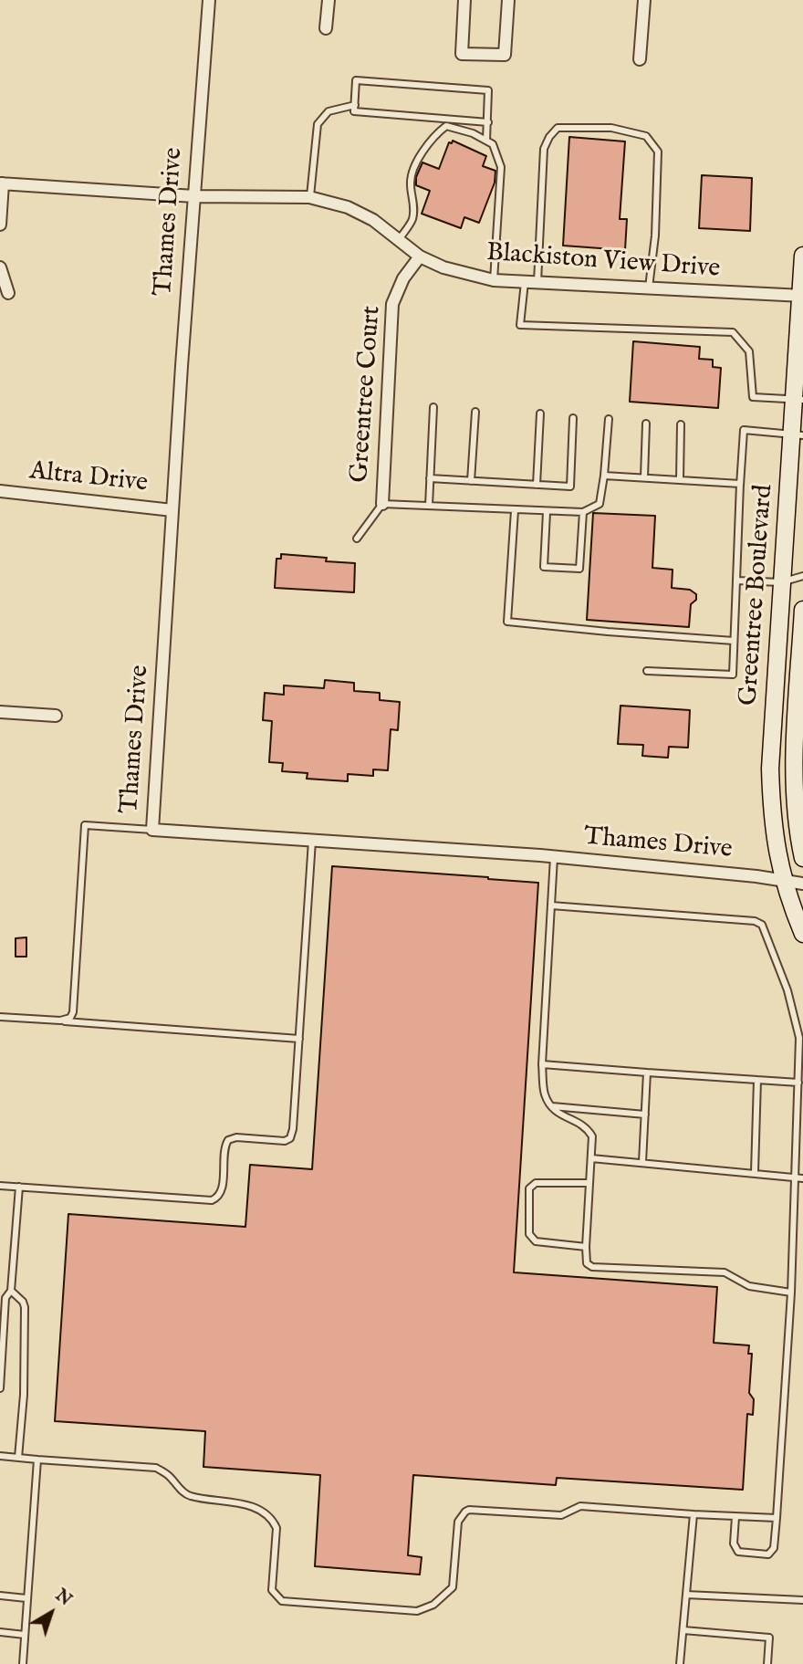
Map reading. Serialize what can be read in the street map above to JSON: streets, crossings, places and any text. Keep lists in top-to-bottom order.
{
  "streets": {
    "main road": ["Greentree Boulevard"],
    "street": [
      "Thames Drive",
      "Blackiston View Drive",
      "Greentree Court",
      "Altra Drive"
    ]
  },
  "crossings": [
    ["Thames Drive", "Blackiston View Drive"],
    ["Thames Drive", "Altra Drive"],
    ["Thames Drive", "Greentree Boulevard"],
    ["Blackiston View Drive", "Greentree Court"],
    ["Blackiston View Drive", "Greentree Boulevard"]
  ],
  "north": "top right"
}
